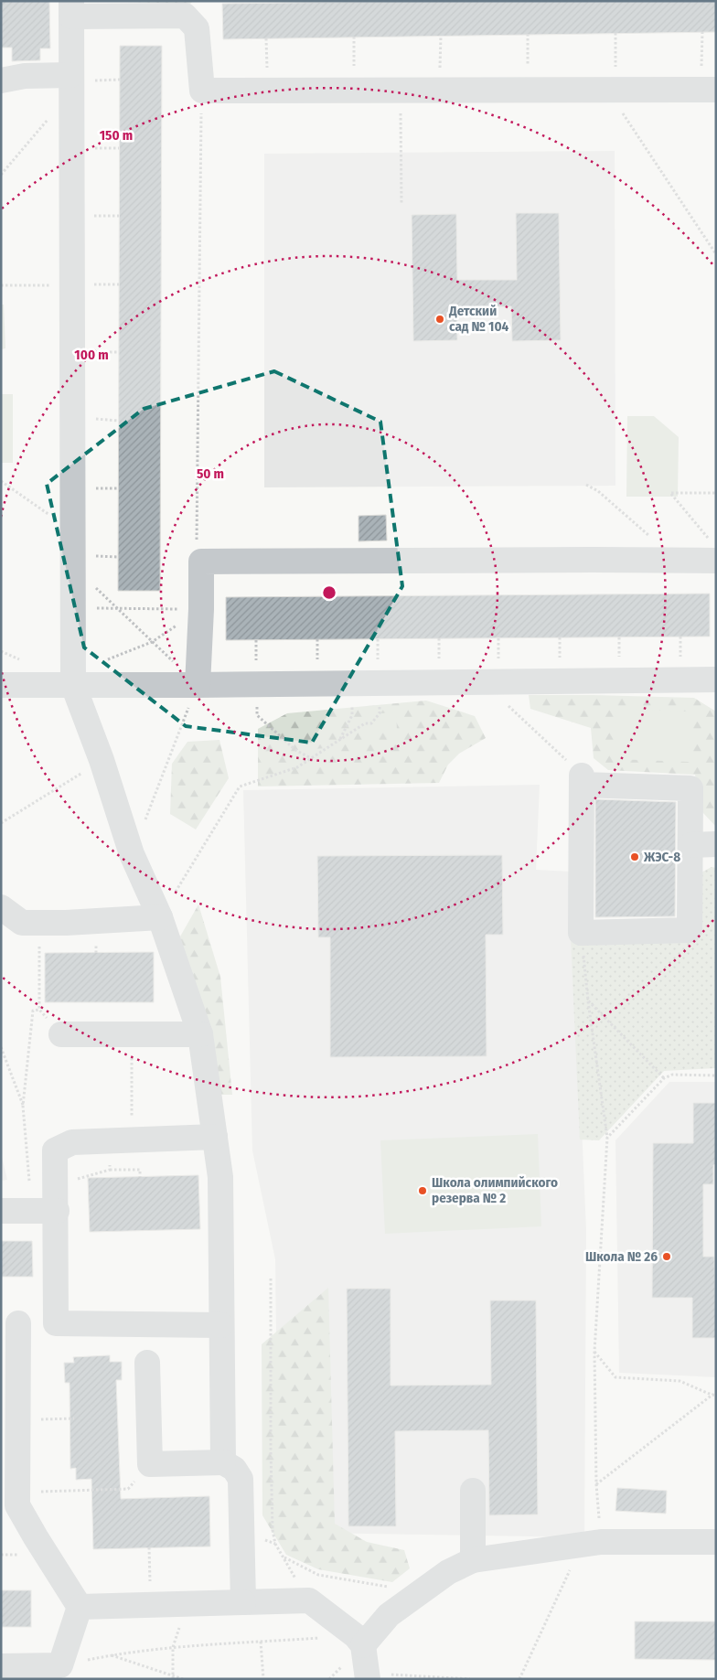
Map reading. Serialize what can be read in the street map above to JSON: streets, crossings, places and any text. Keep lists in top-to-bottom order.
{
  "places": [
    "Детский сад № 104",
    "ЖЭС-8",
    "Школа олимпийского резерва № 2",
    "Школа № 26"
  ],
  "rings": ["150 m", "100 m", "50 m"]
}
